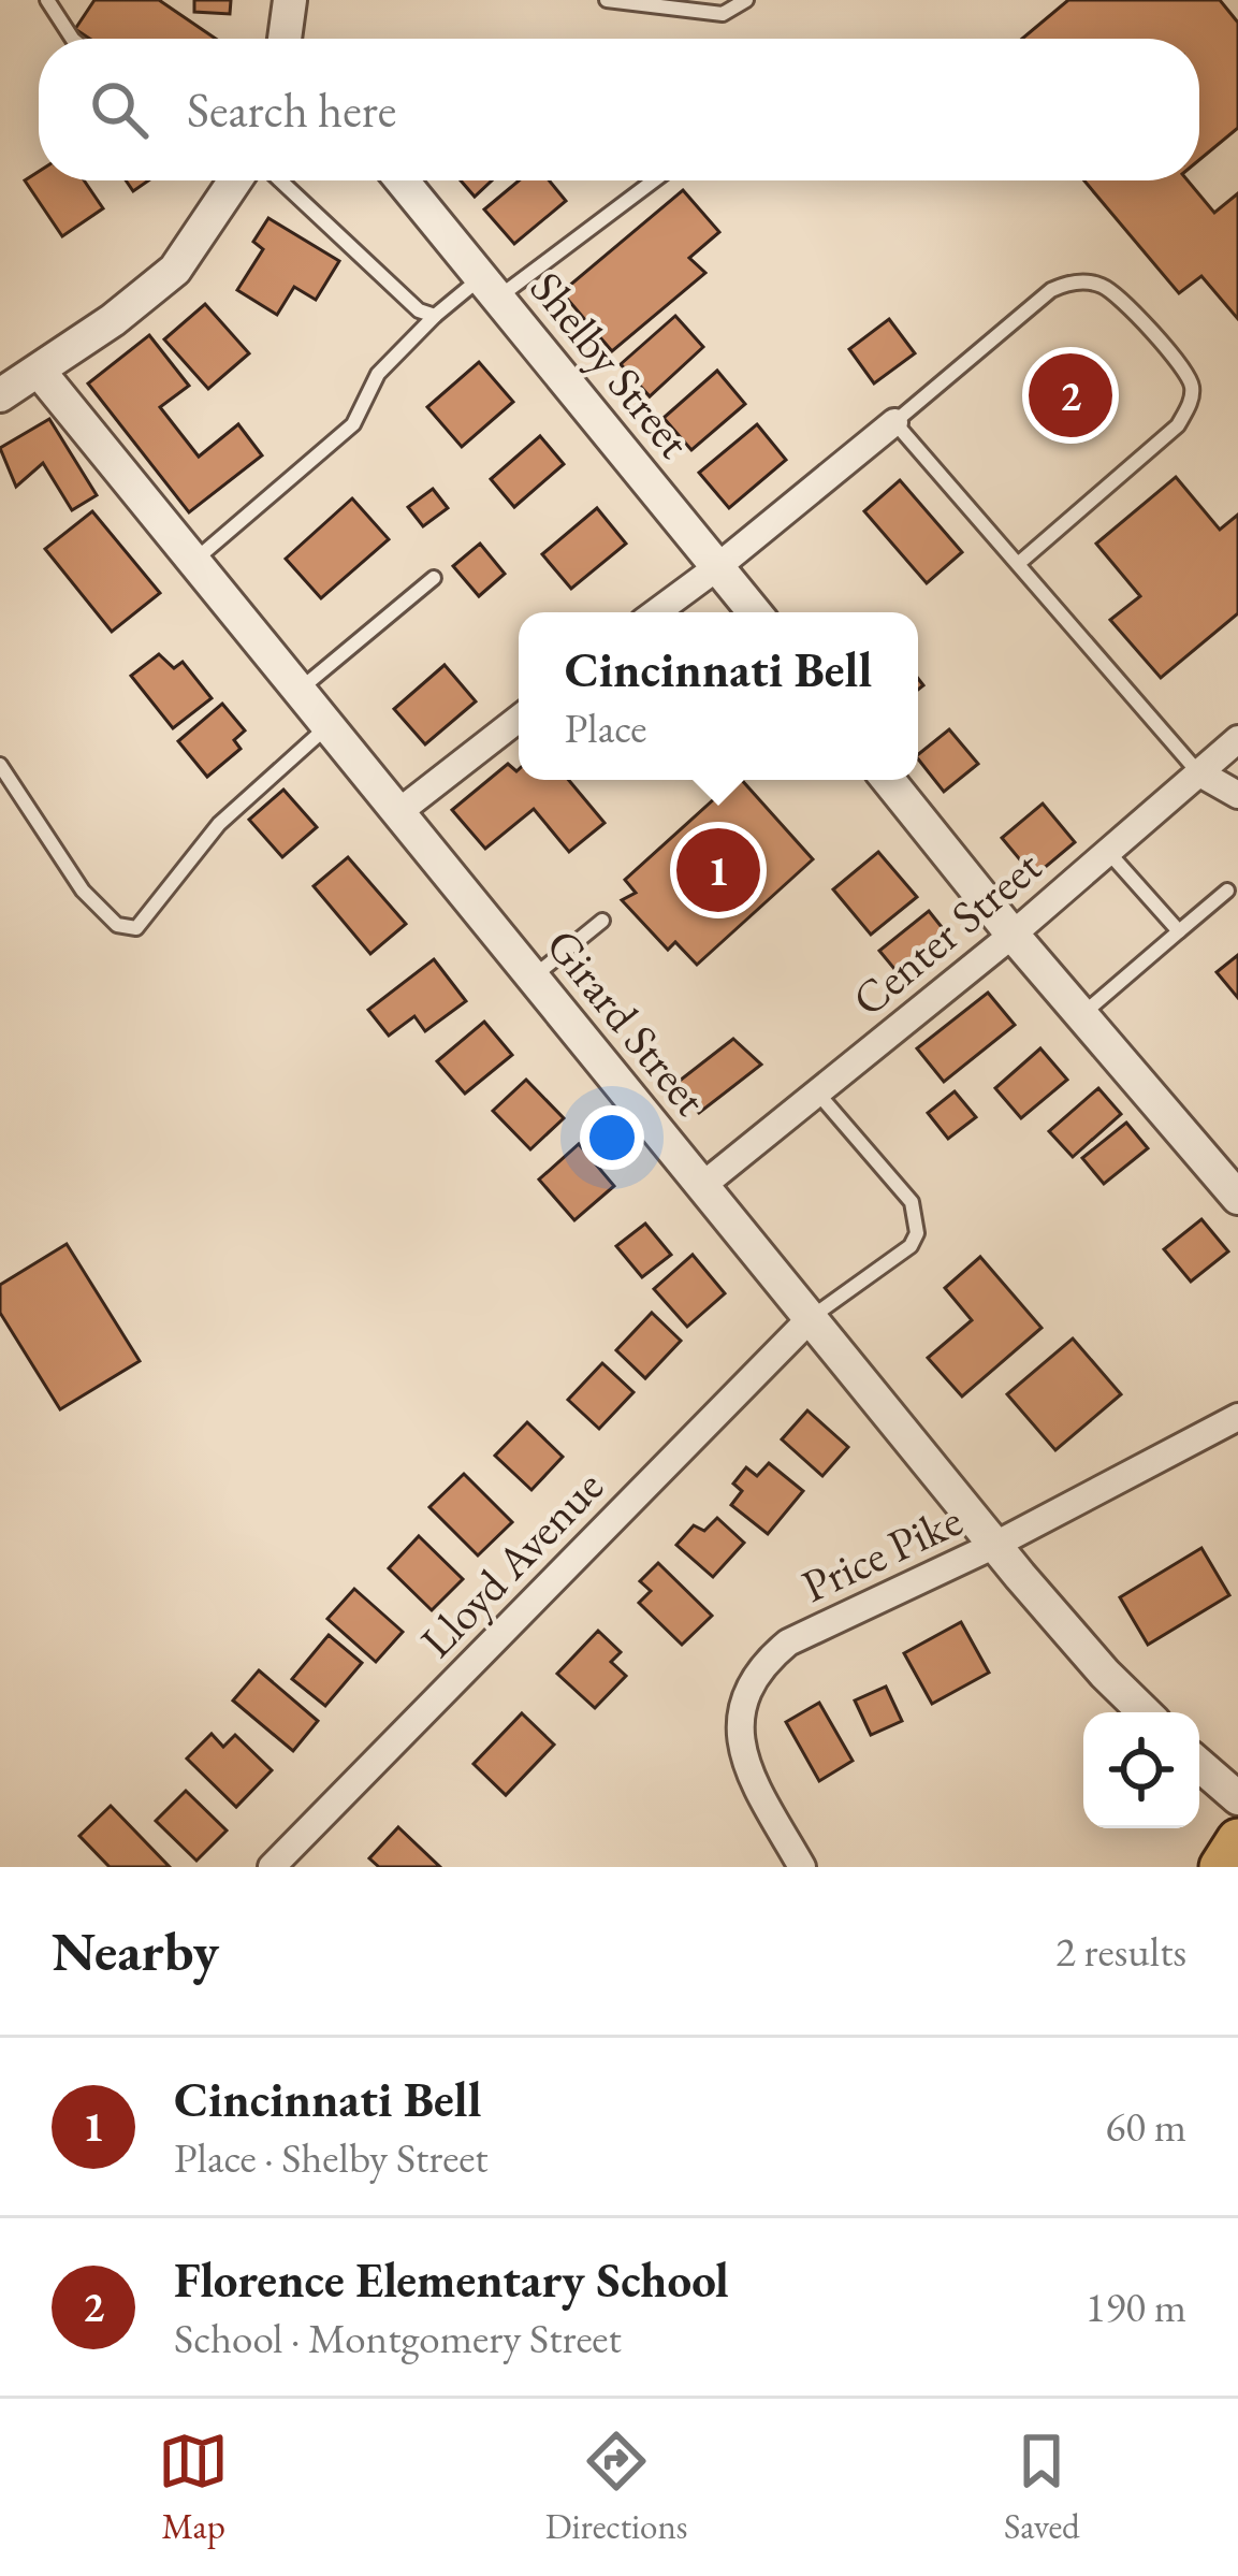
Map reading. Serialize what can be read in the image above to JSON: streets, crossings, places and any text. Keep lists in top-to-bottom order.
{
  "streets": {
    "street": [
      "Shelby Street",
      "Center Street",
      "Girard Street",
      "Price Pike",
      "Lloyd Avenue"
    ]
  },
  "crossings": [
    ["Center Street", "Girard Street"],
    ["Girard Street", "Price Pike"],
    ["Girard Street", "Lloyd Avenue"]
  ],
  "page": {
    "search": "Search here",
    "pins": ["2", "1"],
    "popup": ["Cincinnati Bell", "Place"],
    "heading": ["Nearby", "2 results"],
    "list": [
      {
        "mark": "1",
        "name": "Cincinnati Bell",
        "note": "Place · Shelby Street",
        "value": "60 m"
      },
      {
        "mark": "2",
        "name": "Florence Elementary School",
        "note": "School · Montgomery Street",
        "value": "190 m"
      }
    ],
    "nav": ["Map", "Directions", "Saved"]
  }
}
